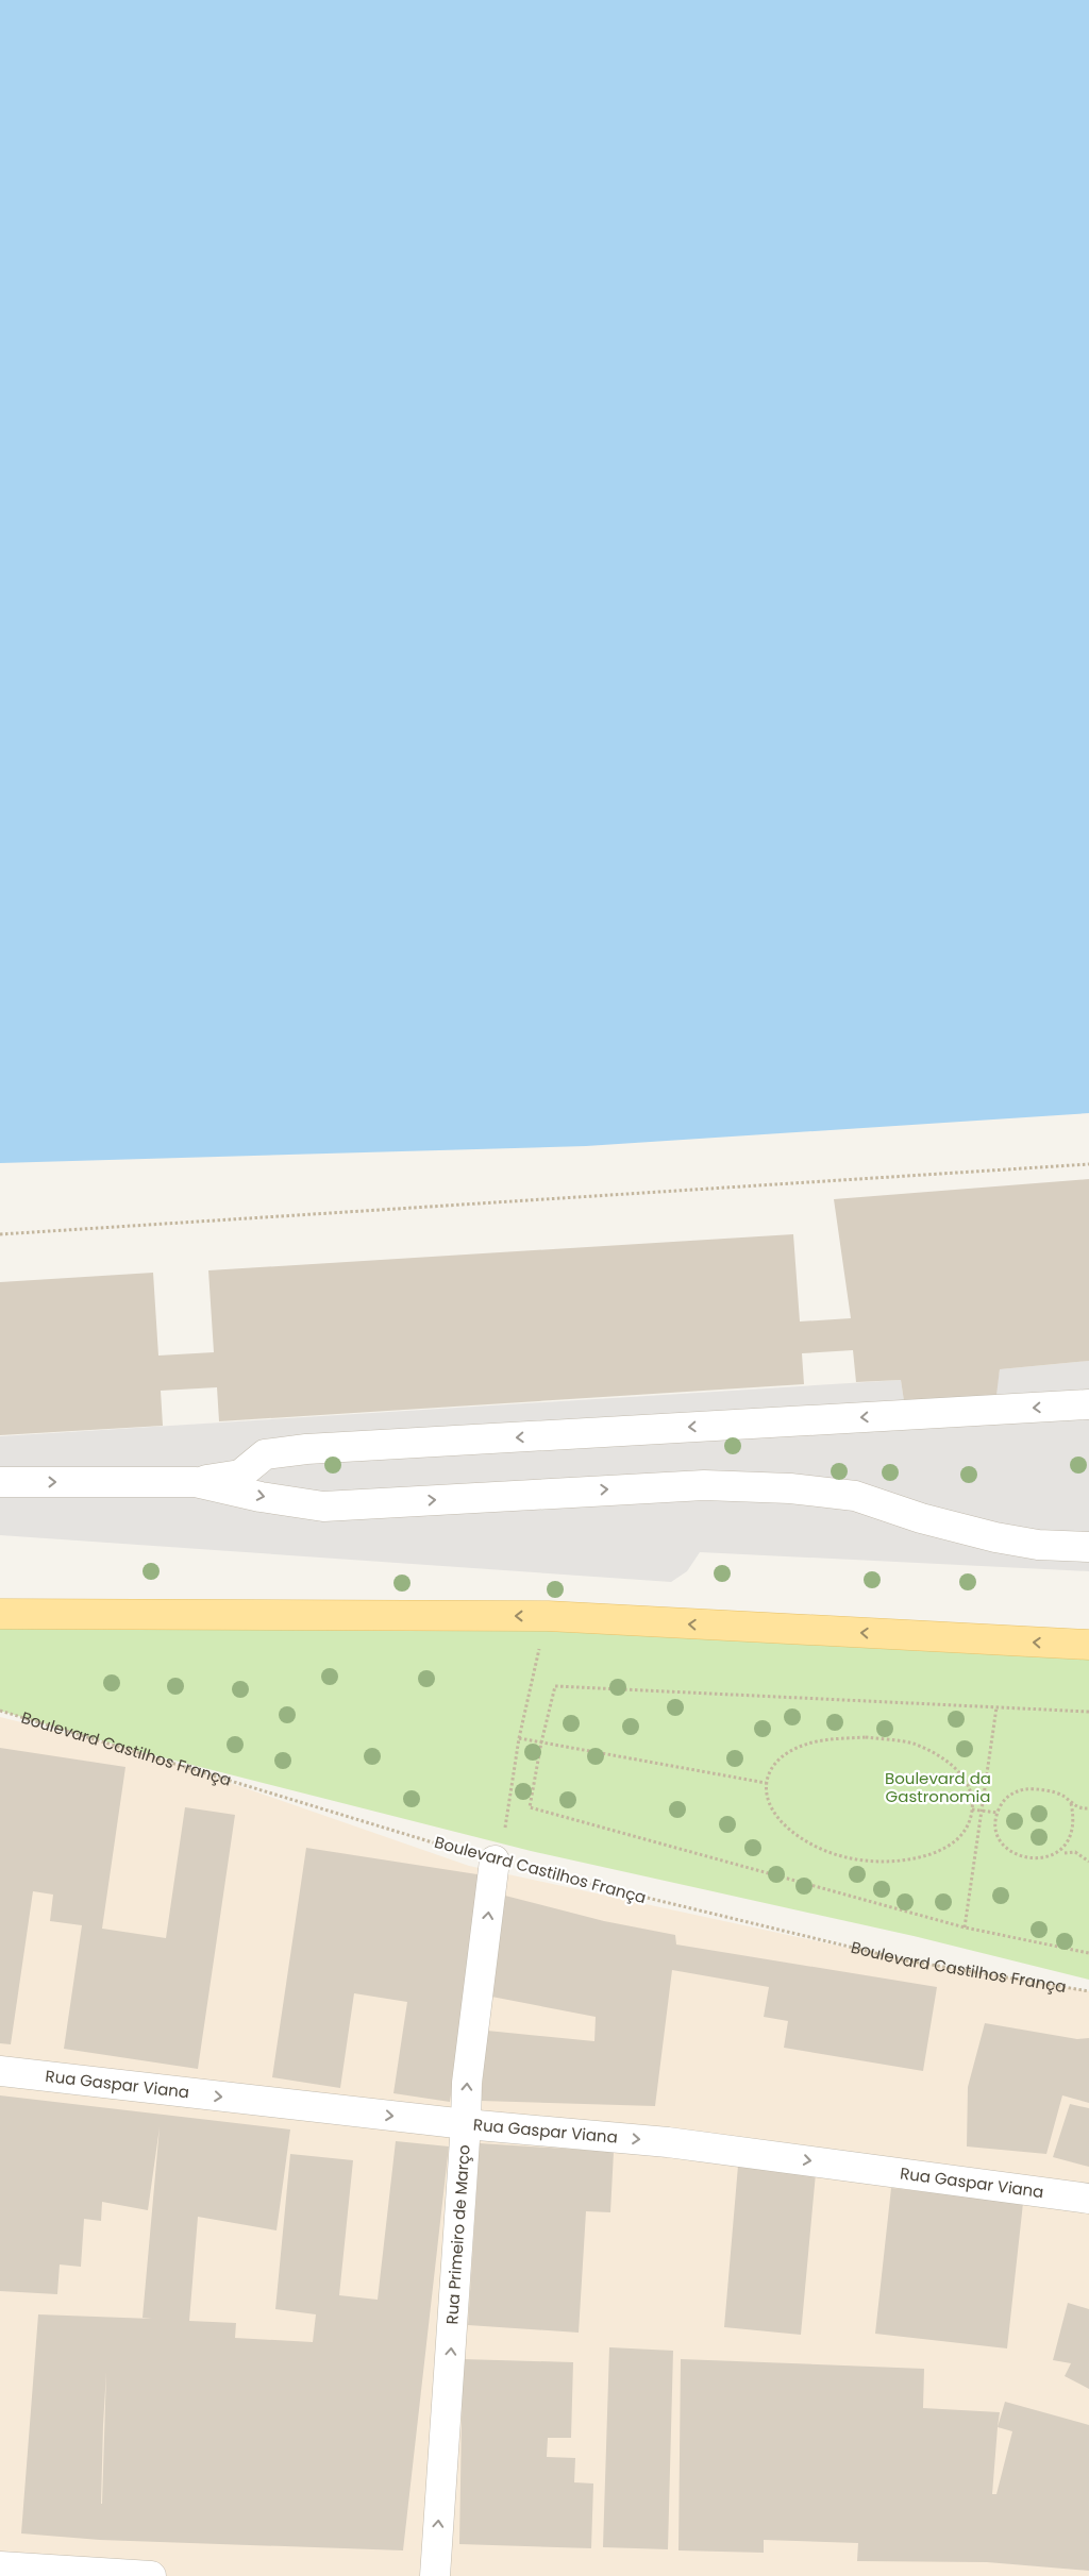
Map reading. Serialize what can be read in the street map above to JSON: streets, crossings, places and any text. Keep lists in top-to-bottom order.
{
  "streets": {
    "street": ["Rua Gaspar Viana", "Rua Primeiro de Março"],
    "path": ["Boulevard Castilhos França"]
  },
  "crossings": [
    ["Boulevard Castilhos França", "Rua Primeiro de Março"],
    ["Rua Gaspar Viana", "Rua Primeiro de Março"]
  ],
  "one_way": ["Rua Gaspar Viana", "Rua Primeiro de Março"],
  "parks": ["Boulevard da Gastronomia"]
}
